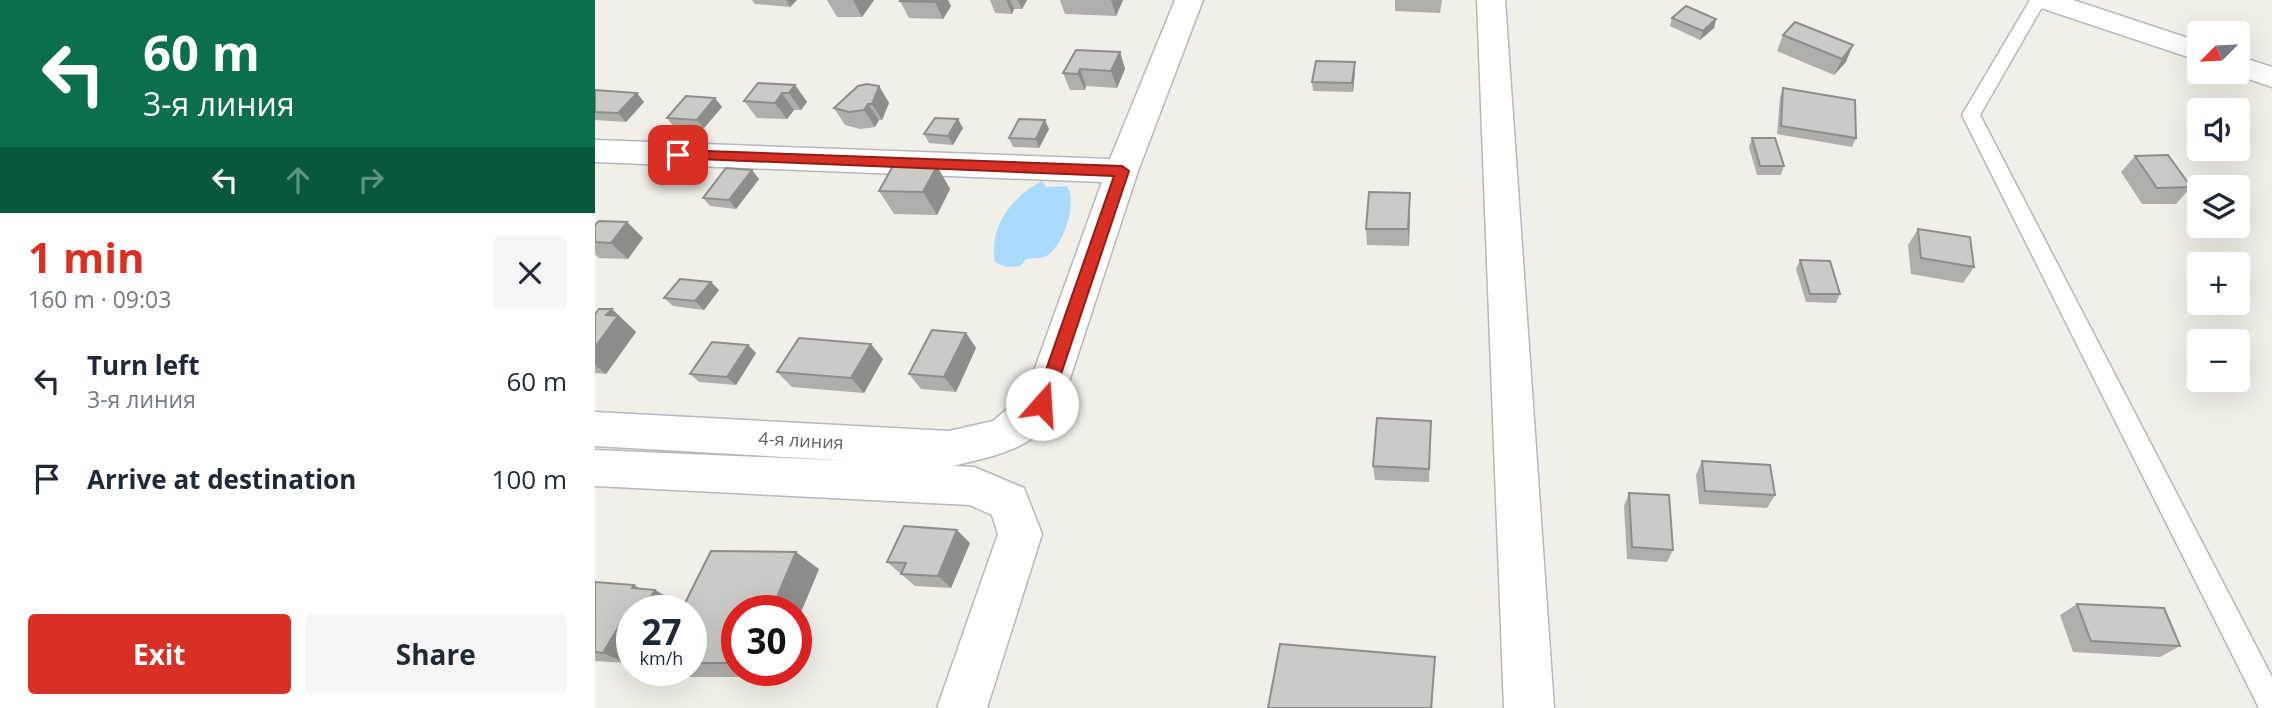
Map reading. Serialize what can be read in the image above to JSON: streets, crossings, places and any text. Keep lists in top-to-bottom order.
{
  "streets": {
    "street": ["4-я линия"]
  },
  "north": "bottom left",
  "page": {
    "turn": ["60 m", "3-я линия"],
    "map_buttons": ["+", "−"],
    "heading": ["1 min", "160 m · 09:03"],
    "list": [
      {
        "name": "Turn left",
        "note": "3-я линия",
        "value": "60 m"
      },
      {
        "name": "Arrive at destination",
        "value": "100 m"
      }
    ],
    "speed": "27 km/h",
    "limit": "30",
    "buttons": ["Exit", "Share"]
  }
}
